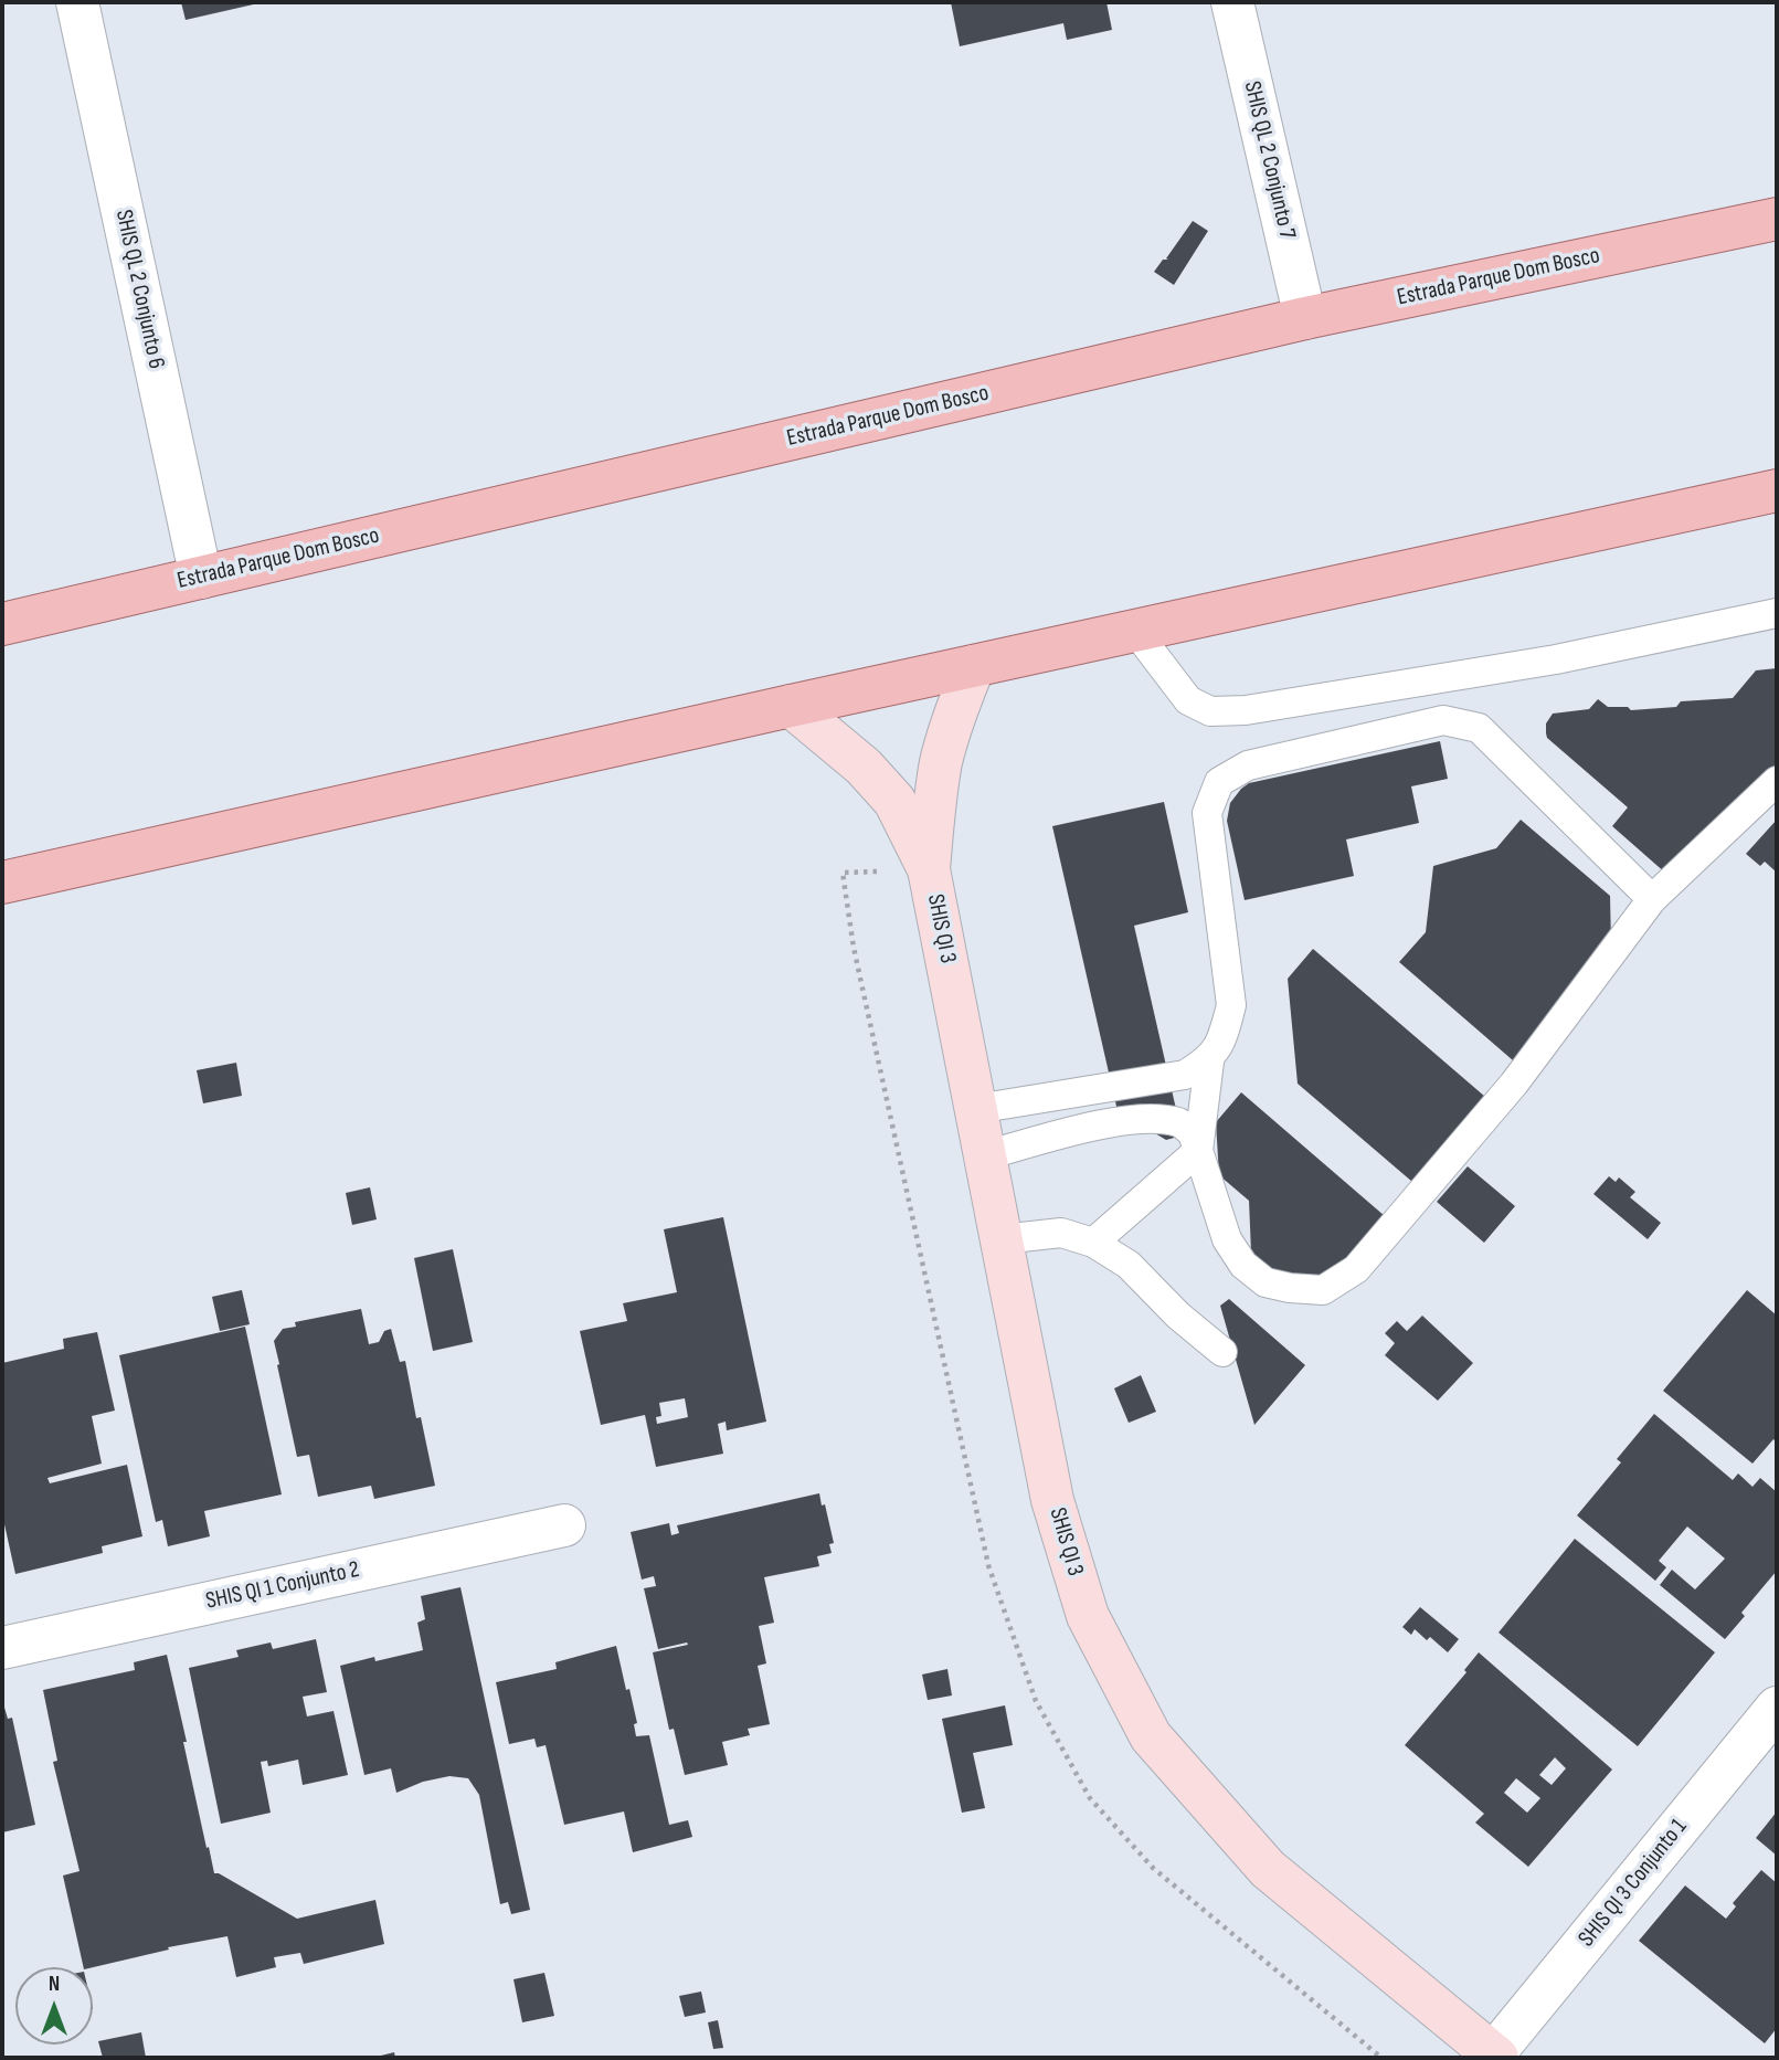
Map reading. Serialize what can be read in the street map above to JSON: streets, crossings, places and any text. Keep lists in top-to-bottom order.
{
  "streets": {
    "main road": ["Estrada Parque Dom Bosco"],
    "street": [
      "SHIS QL 2 Conjunto 7",
      "SHIS QL 2 Conjunto 6",
      "SHIS QI 3",
      "SHIS QI 1 Conjunto 2",
      "SHIS QI 3 Conjunto 1"
    ]
  },
  "crossings": [
    ["SHIS QL 2 Conjunto 7", "Estrada Parque Dom Bosco"],
    ["Estrada Parque Dom Bosco", "SHIS QL 2 Conjunto 6"],
    ["SHIS QI 3", "SHIS QI 3 Conjunto 1"]
  ],
  "north": "top"
}
